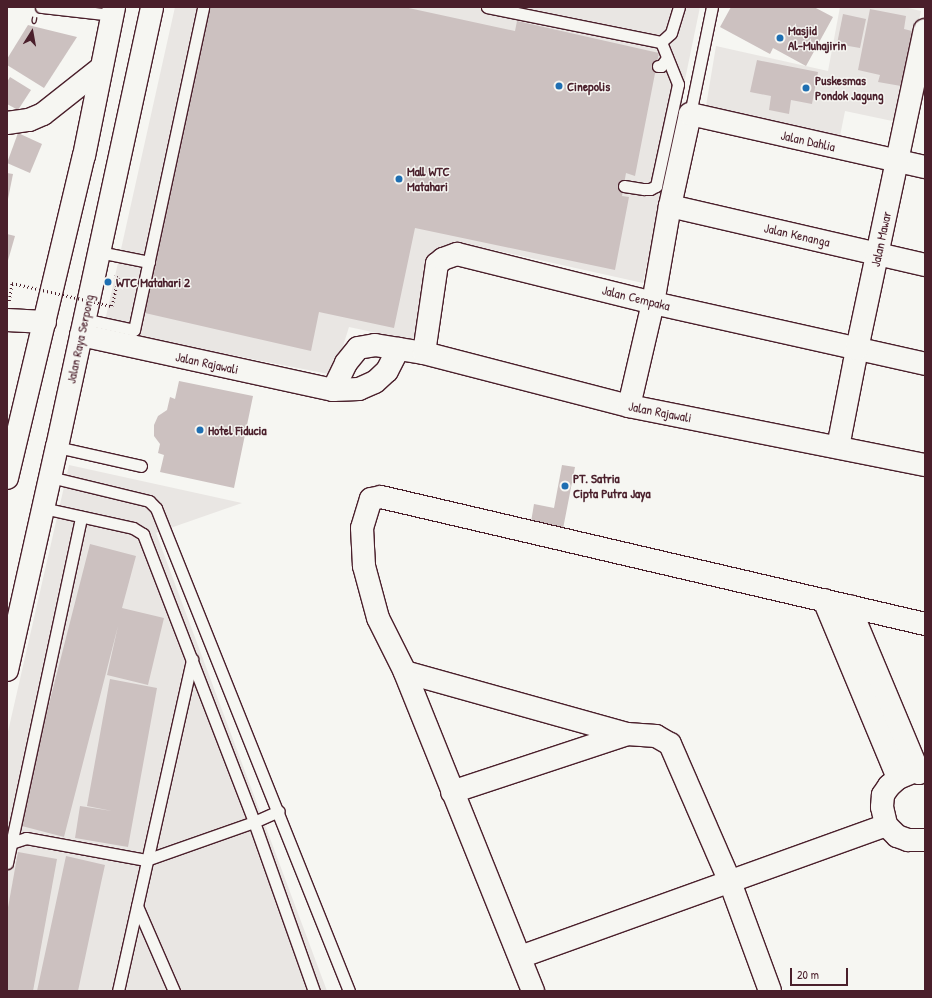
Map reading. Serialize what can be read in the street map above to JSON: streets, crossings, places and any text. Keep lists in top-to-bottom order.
{
  "streets": {
    "street": [
      "Jalan Dahlia",
      "Jalan Kenanga",
      "Jalan Mawar",
      "Jalan Cempaka",
      "Jalan Raya Serpong",
      "Jalan Rajawali"
    ]
  },
  "crossings": [
    ["Jalan Dahlia", "Jalan Mawar"],
    ["Jalan Kenanga", "Jalan Mawar"],
    ["Jalan Mawar", "Jalan Cempaka"],
    ["Jalan Mawar", "Jalan Rajawali"],
    ["Jalan Cempaka", "Jalan Rajawali"],
    ["Jalan Raya Serpong", "Jalan Rajawali"]
  ],
  "places": [
    "Masjid Al-Muhajirin",
    "Cinepolis",
    "Puskesmas Pondok Jagung",
    "Mall WTC Matahari",
    "WTC Matahari 2",
    "Hotel Fiducia",
    "PT. Satria Cipta Putra Jaya"
  ],
  "scale_bar": "20 m",
  "north": "top"
}
